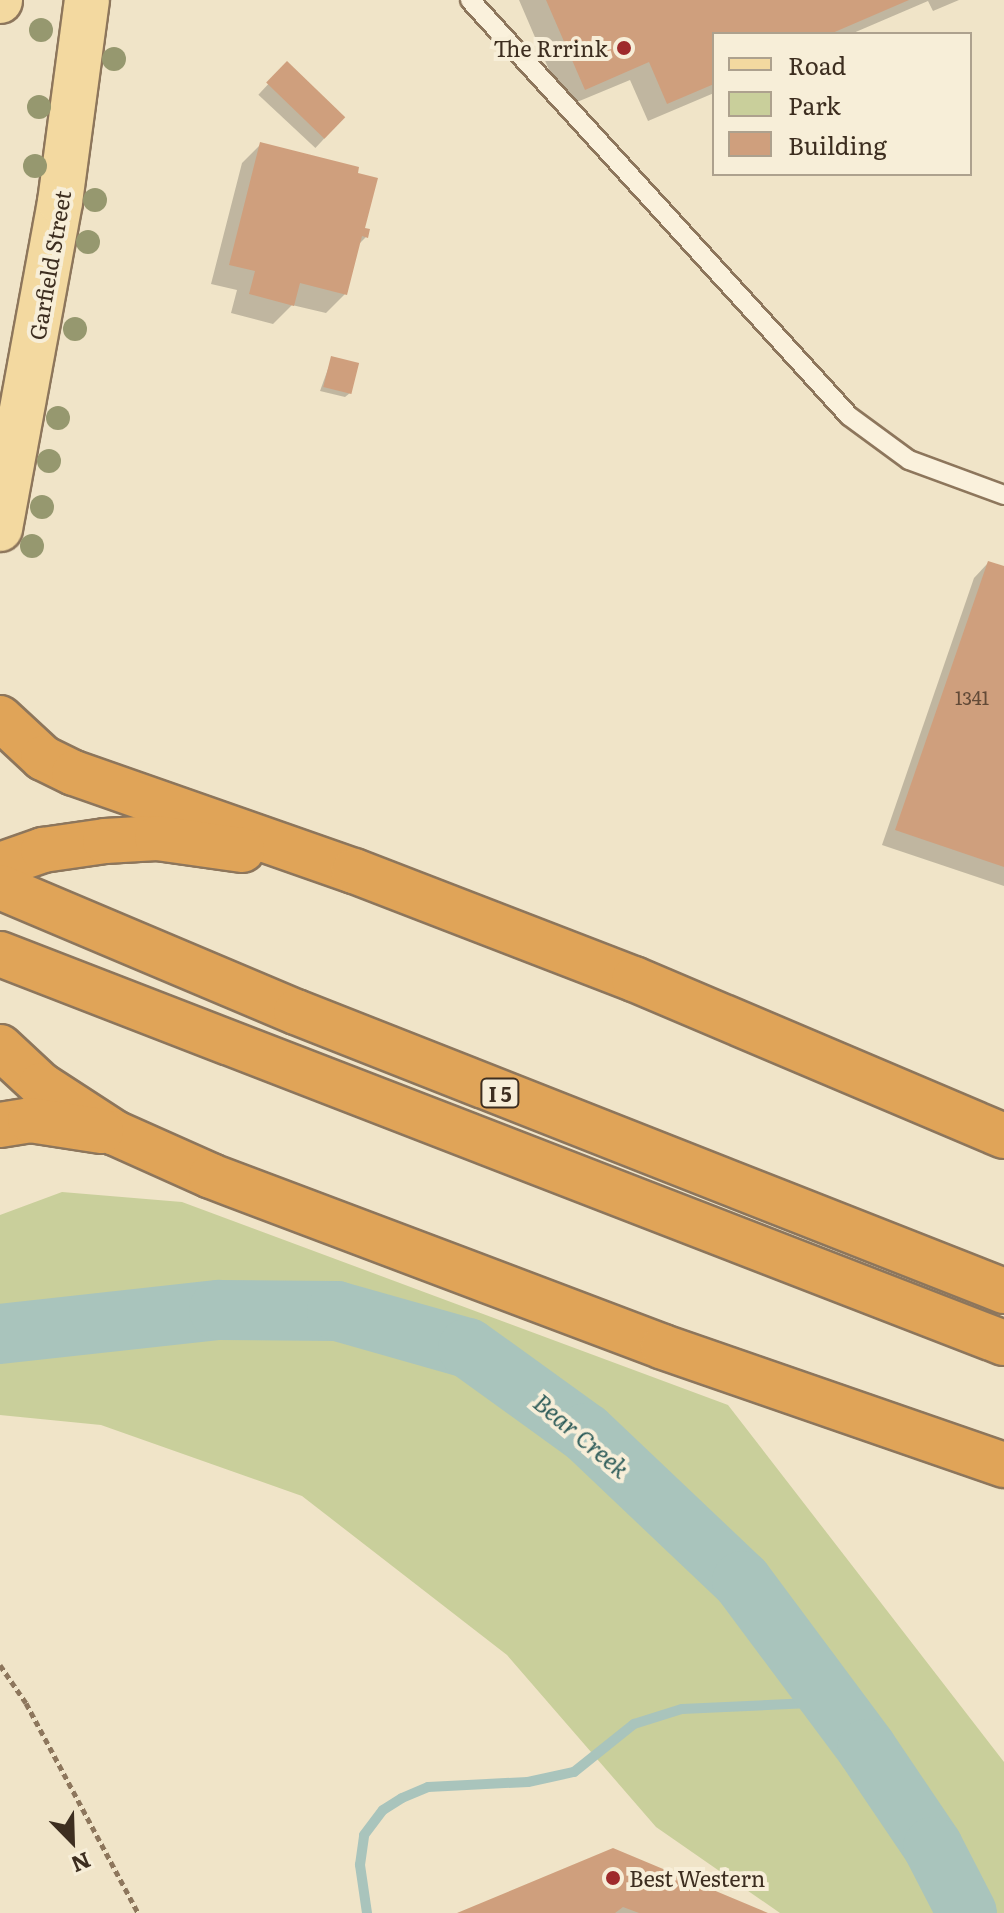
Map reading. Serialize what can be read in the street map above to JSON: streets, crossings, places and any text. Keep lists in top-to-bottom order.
{
  "streets": {
    "highway": ["I 5"],
    "main road": ["Garfield Street"]
  },
  "water": ["Bear Creek"],
  "places": ["The Rrrink", "Best Western"],
  "house_numbers": ["1341"],
  "legend": ["Road", "Park", "Building"],
  "north": "bottom right"
}
